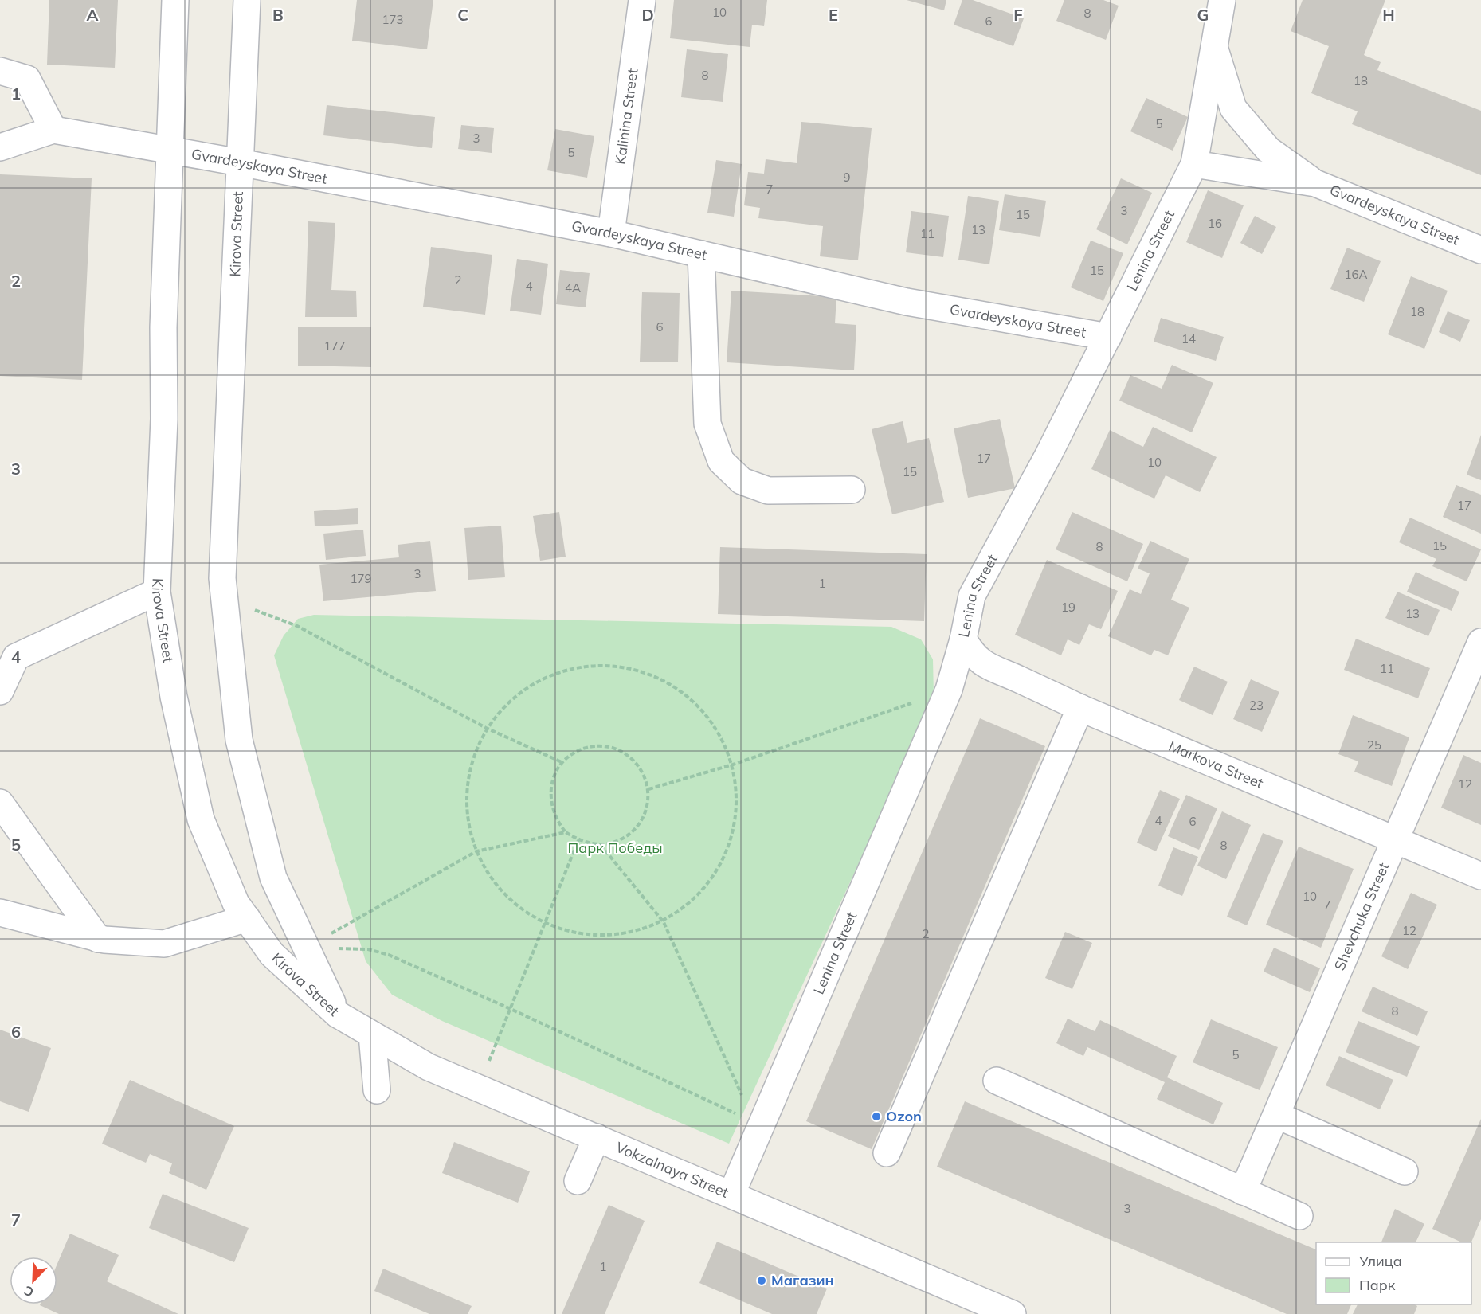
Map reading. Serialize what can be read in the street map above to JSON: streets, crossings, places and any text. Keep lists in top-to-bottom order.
{
  "streets": {
    "street": [
      "Kalinina Street",
      "Gvardeyskaya Street",
      "Kirova Street",
      "Lenina Street",
      "Markova Street",
      "Shevchuka Street",
      "Vokzalnaya Street"
    ]
  },
  "crossings": [
    ["Kalinina Street", "Gvardeyskaya Street"],
    ["Gvardeyskaya Street", "Kirova Street"],
    ["Gvardeyskaya Street", "Lenina Street"],
    ["Kirova Street", "Vokzalnaya Street"],
    ["Lenina Street", "Markova Street"],
    ["Lenina Street", "Vokzalnaya Street"],
    ["Markova Street", "Shevchuka Street"]
  ],
  "parks": ["Парк Победы"],
  "places": ["Ozon", "Магазин"],
  "house_numbers": [
    "10",
    "8",
    "173",
    "6",
    "8",
    "18",
    "5",
    "3",
    "5",
    "9",
    "7",
    "3",
    "15",
    "16",
    "13",
    "11",
    "15",
    "16А",
    "2",
    "4",
    "4А",
    "18",
    "6",
    "14",
    "177",
    "17",
    "10",
    "15",
    "17",
    "15",
    "8",
    "3",
    "179",
    "1",
    "19",
    "13",
    "11",
    "23",
    "25",
    "12",
    "4",
    "6",
    "8",
    "10",
    "7",
    "12",
    "2",
    "8",
    "5",
    "3",
    "1"
  ],
  "legend": ["Улица", "Парк"],
  "north": "bottom left",
  "grid": {
    "columns": [
      "A",
      "B",
      "C",
      "D",
      "E",
      "F",
      "G",
      "H"
    ],
    "rows": [
      "1",
      "2",
      "3",
      "4",
      "5",
      "6",
      "7"
    ]
  }
}
